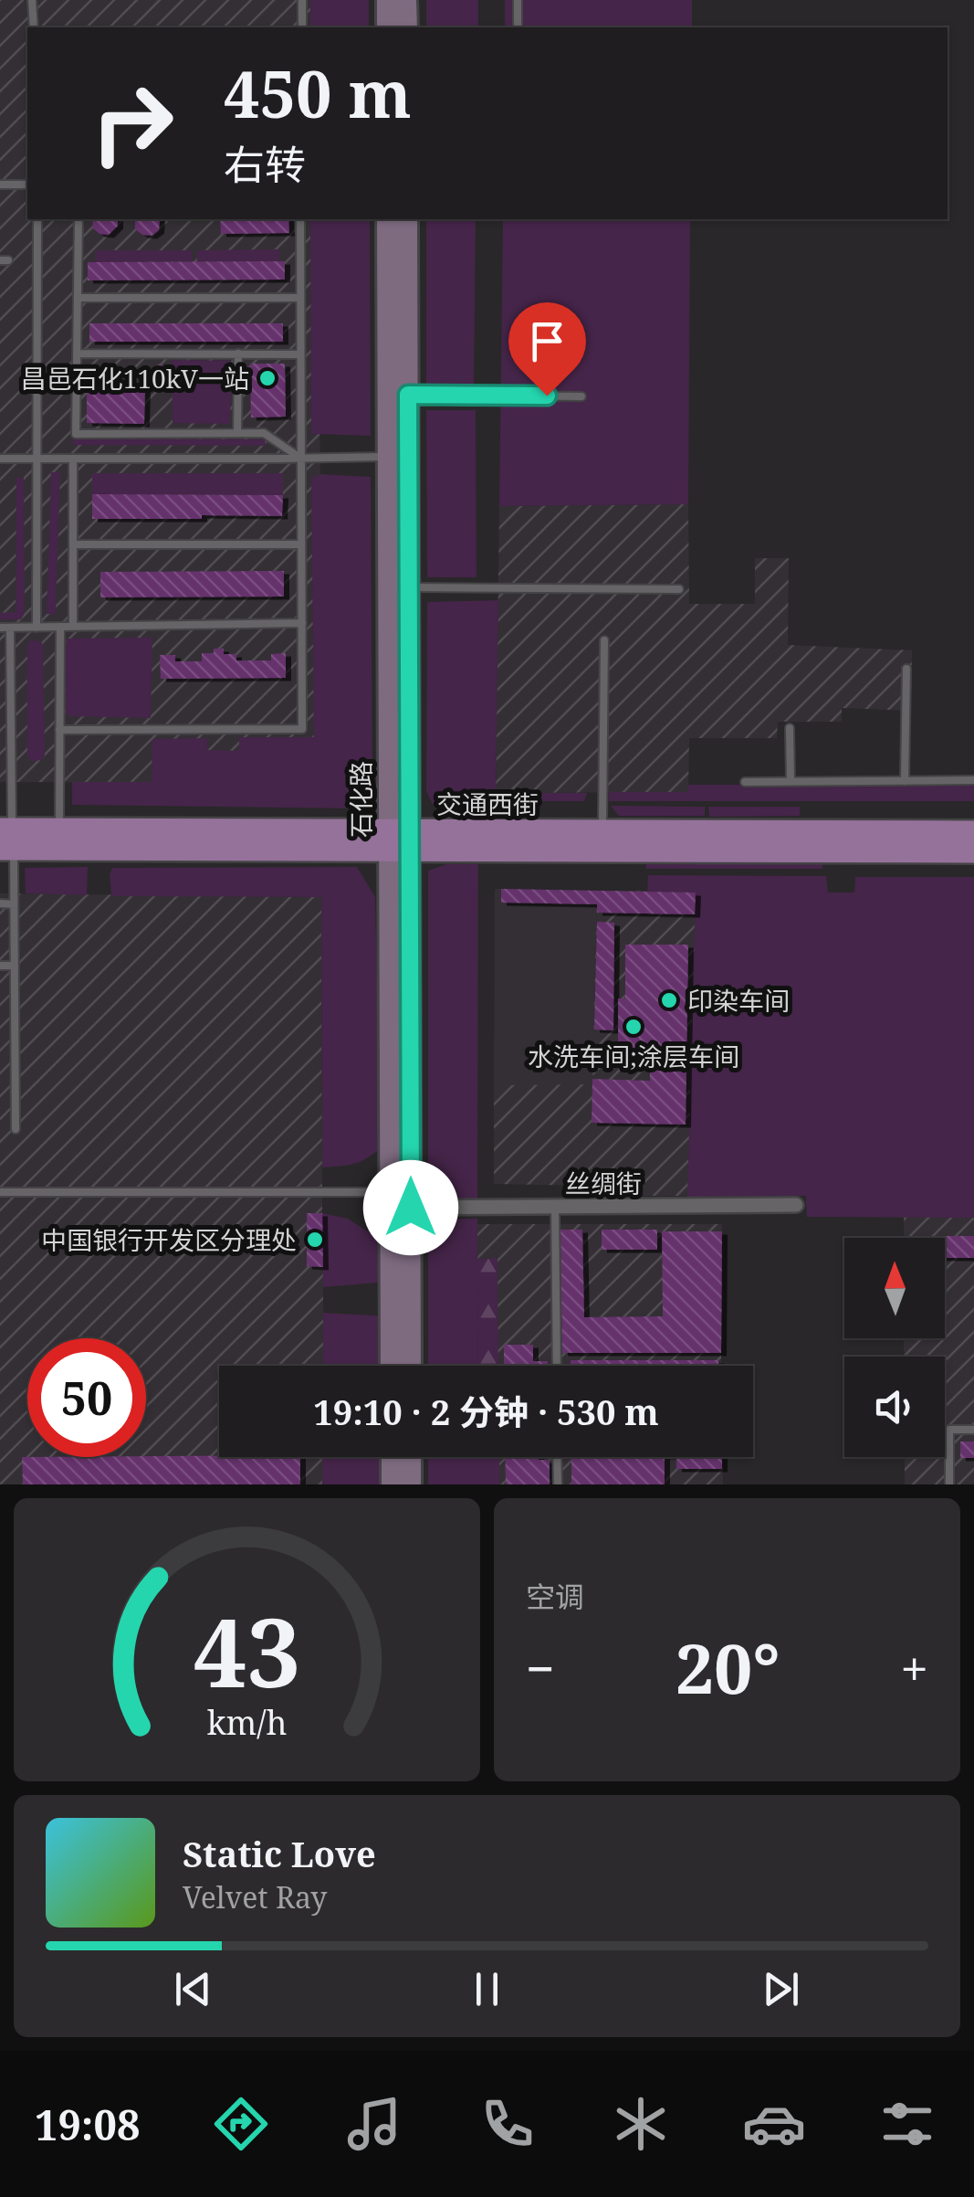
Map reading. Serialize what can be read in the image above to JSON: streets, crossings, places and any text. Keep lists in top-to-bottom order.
{
  "streets": {
    "main road": ["石化路", "交通西街"],
    "street": ["丝绸街"]
  },
  "crossings": [
    ["石化路", "交通西街"],
    ["石化路", "丝绸街"]
  ],
  "places": [
    "昌邑石化110kV一站",
    "印染车间",
    "水洗车间;涂层车间",
    "中国银行开发区分理处"
  ],
  "north": "top",
  "page": {
    "turn": ["450 m", "右转"],
    "limit": "50",
    "trip": "19:10 · 2 分钟 · 530 m",
    "tile": "空调",
    "heat": ["−", "20°", "+"],
    "song": ["Static Love", "Velvet Ray"],
    "tabs": "19:08",
    "gauge": ["43", "km/h"]
  }
}
